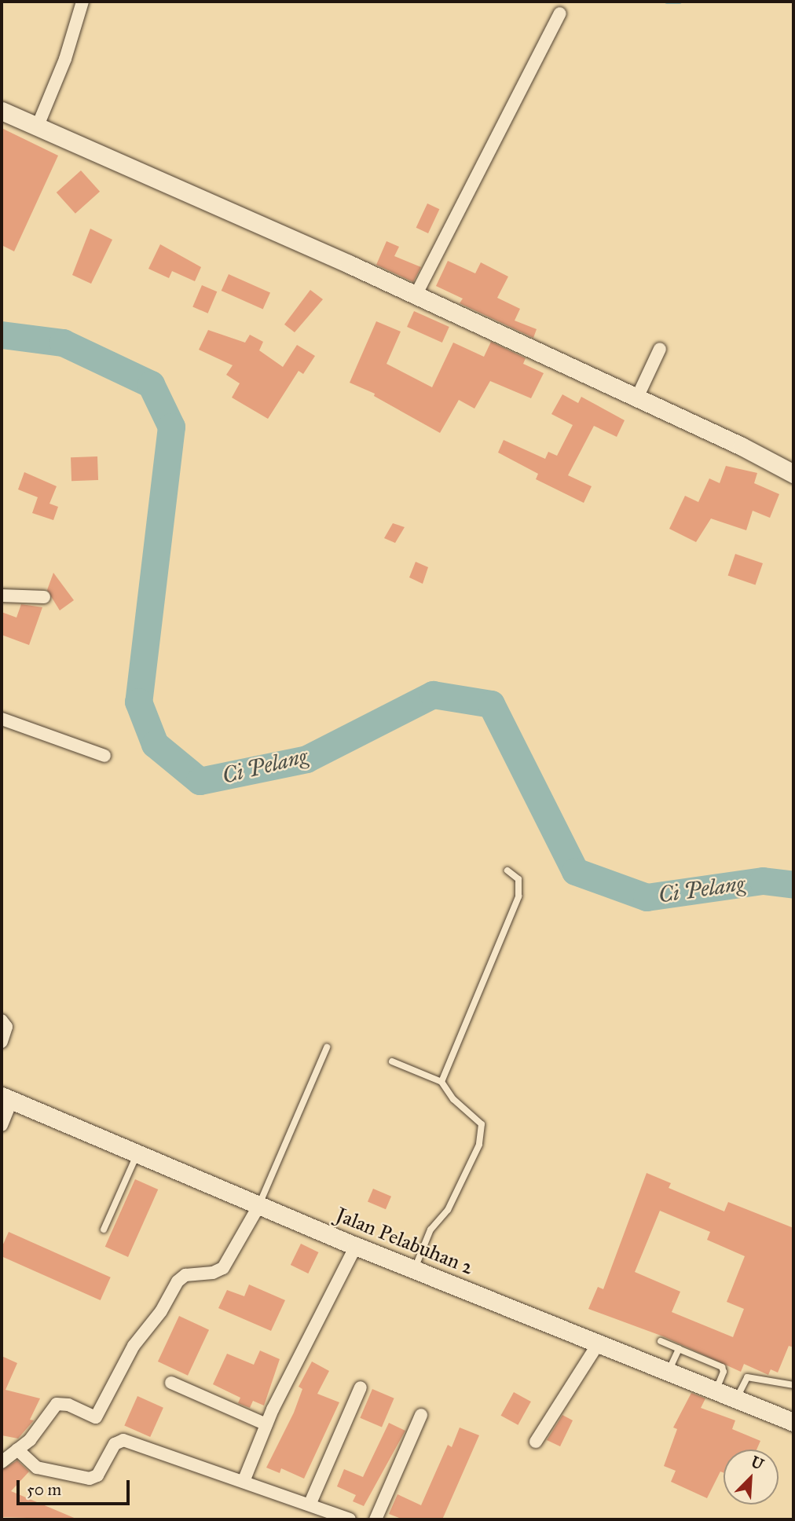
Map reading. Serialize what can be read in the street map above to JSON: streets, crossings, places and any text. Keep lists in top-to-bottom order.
{
  "streets": {
    "street": ["Jalan Pelabuhan 2"]
  },
  "water": ["Ci Pelang"],
  "scale_bar": "50 m",
  "north": "top right"
}
